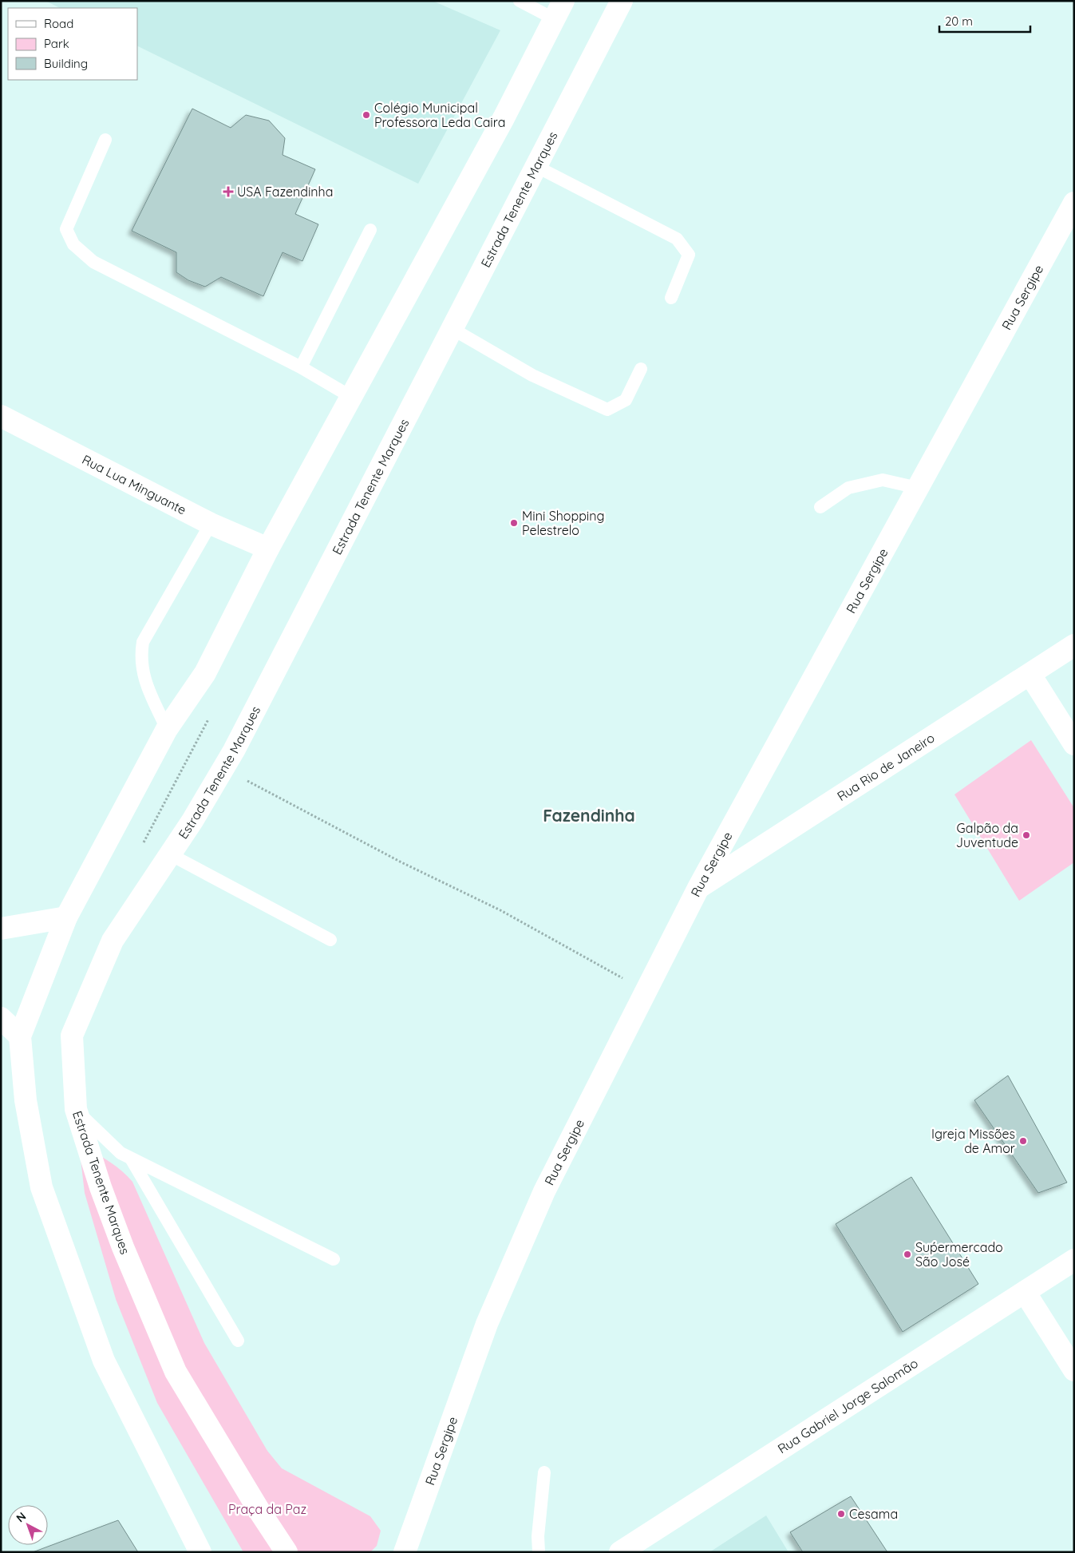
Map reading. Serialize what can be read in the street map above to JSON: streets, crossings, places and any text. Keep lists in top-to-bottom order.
{
  "streets": {
    "main road": [
      "Estrada Tenente Marques",
      "Rua Sergipe",
      "Rua Lua Minguante",
      "Rua Rio de Janeiro",
      "Rua Gabriel Jorge Salomão"
    ]
  },
  "crossings": [
    ["Rua Sergipe", "Rua Rio de Janeiro"]
  ],
  "districts": ["Fazendinha"],
  "parks": ["Praça da Paz"],
  "places": {
    "other": [
      "Colégio Municipal Professora Leda Caira",
      "Mini Shopping Pelestrelo",
      "Galpão da Juventude",
      "Igreja Missões de Amor",
      "Suṕermercado São José",
      "Cesama"
    ],
    "health": ["USA Fazendinha"]
  },
  "legend": ["Road", "Park", "Building"],
  "scale_bar": "20 m",
  "north": "top left"
}
